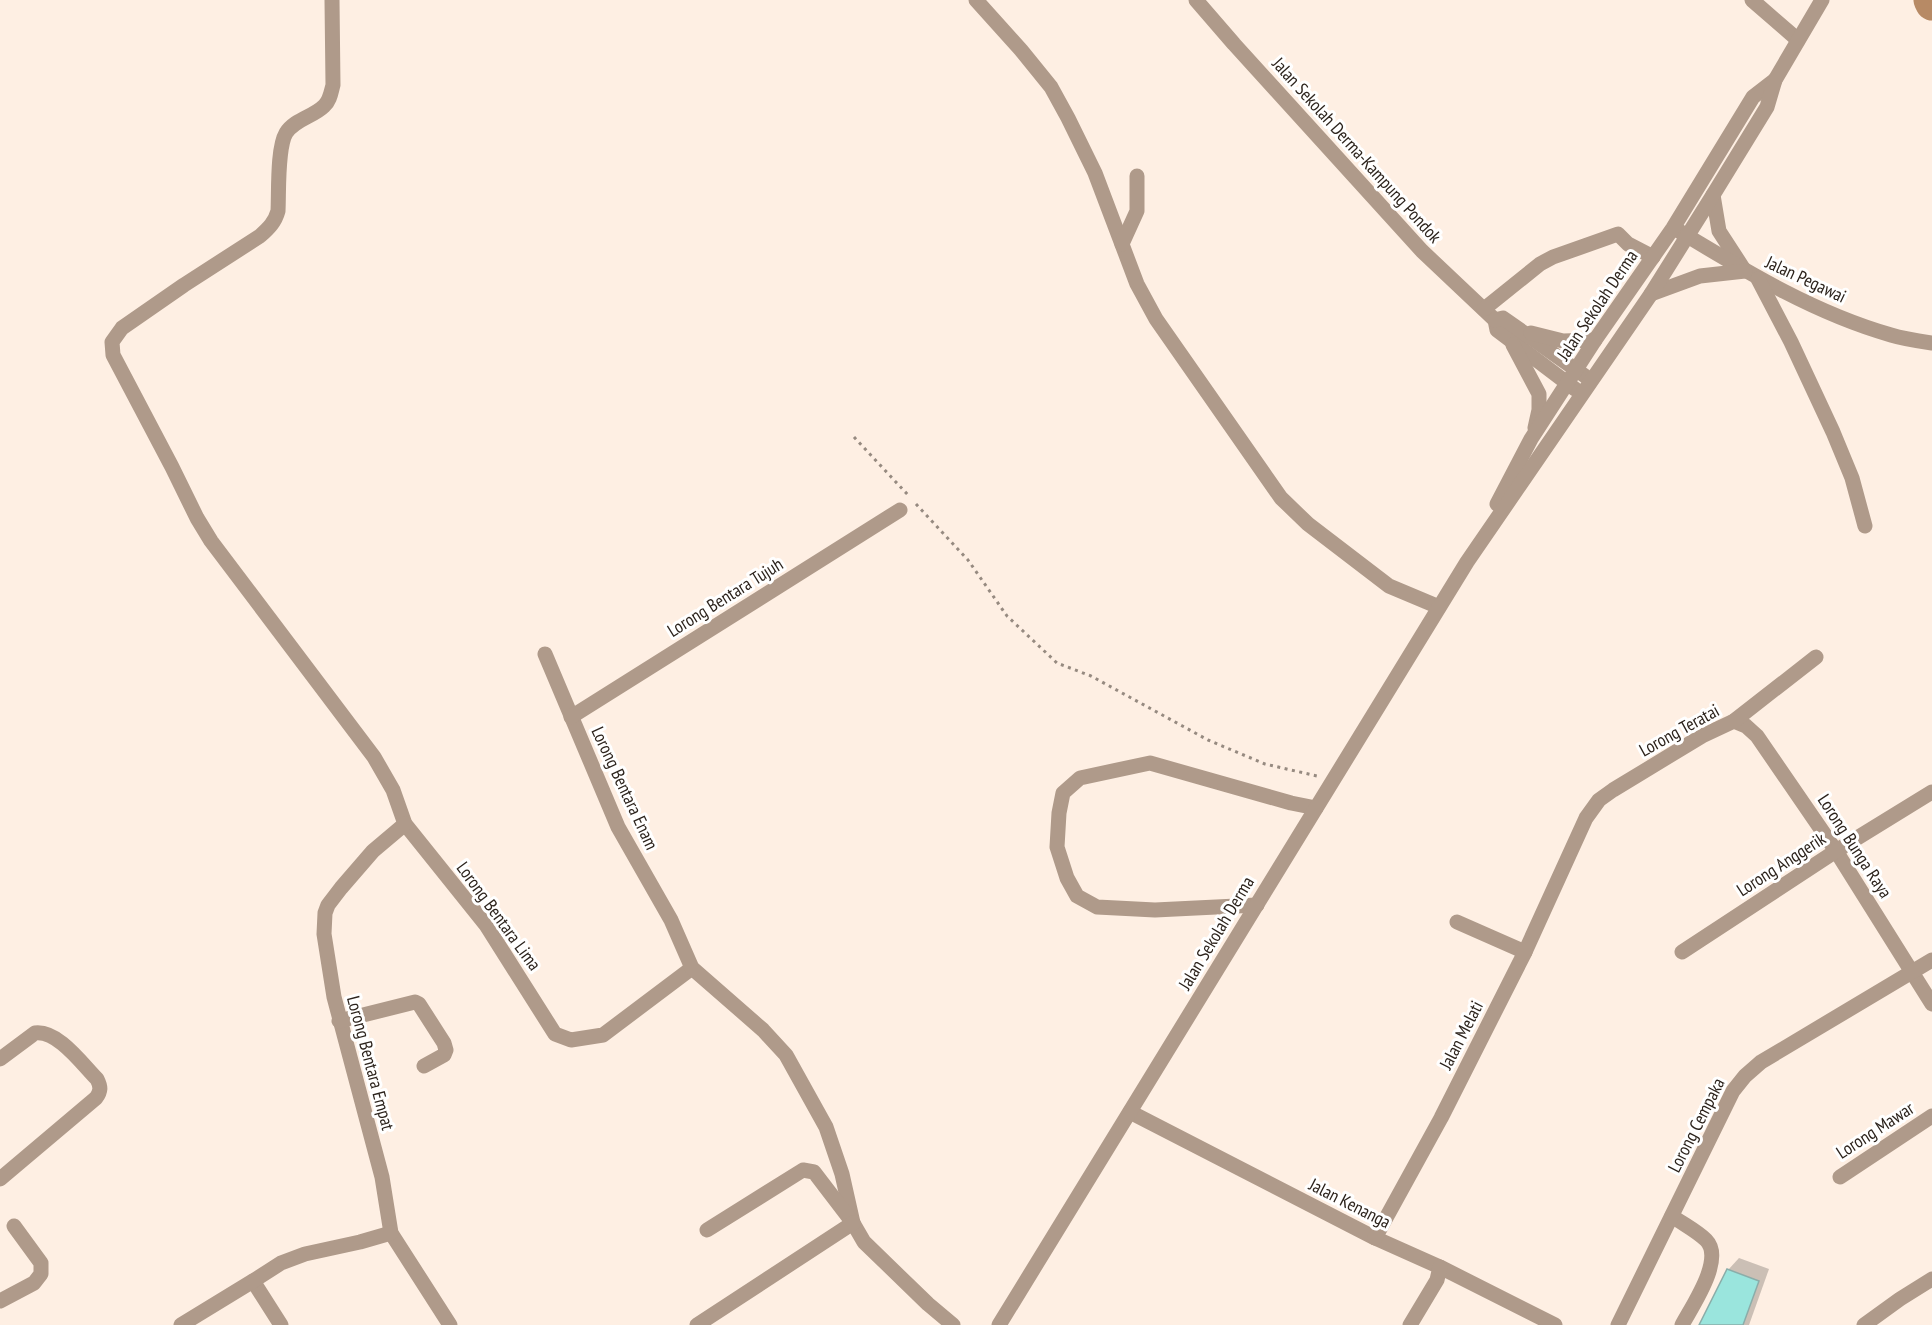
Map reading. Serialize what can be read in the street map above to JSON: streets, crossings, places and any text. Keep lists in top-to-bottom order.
{
  "streets": {
    "street": [
      "Jalan Sekolah Derma-Kampung Pondok",
      "Jalan Pegawai",
      "Jalan Sekolah Derma",
      "Lorong Bentara Tujuh",
      "Lorong Teratai",
      "Lorong Bentara Enam",
      "Lorong Bunga Raya",
      "Lorong Anggerik",
      "Lorong Bentara Lima",
      "Jalan Melati",
      "Lorong Bentara Empat",
      "Lorong Cempaka",
      "Lorong Mawar",
      "Jalan Kenanga"
    ]
  },
  "crossings": [
    ["Jalan Sekolah Derma-Kampung Pondok", "Jalan Sekolah Derma"],
    ["Jalan Pegawai", "Jalan Sekolah Derma"],
    ["Jalan Sekolah Derma", "Jalan Kenanga"],
    ["Lorong Bentara Tujuh", "Lorong Bentara Enam"],
    ["Lorong Teratai", "Lorong Bunga Raya"],
    ["Lorong Teratai", "Jalan Melati"],
    ["Lorong Bentara Enam", "Lorong Bentara Lima"],
    ["Lorong Bunga Raya", "Lorong Anggerik"],
    ["Lorong Bunga Raya", "Lorong Cempaka"],
    ["Lorong Bentara Lima", "Lorong Bentara Empat"],
    ["Jalan Melati", "Jalan Kenanga"]
  ]
}
